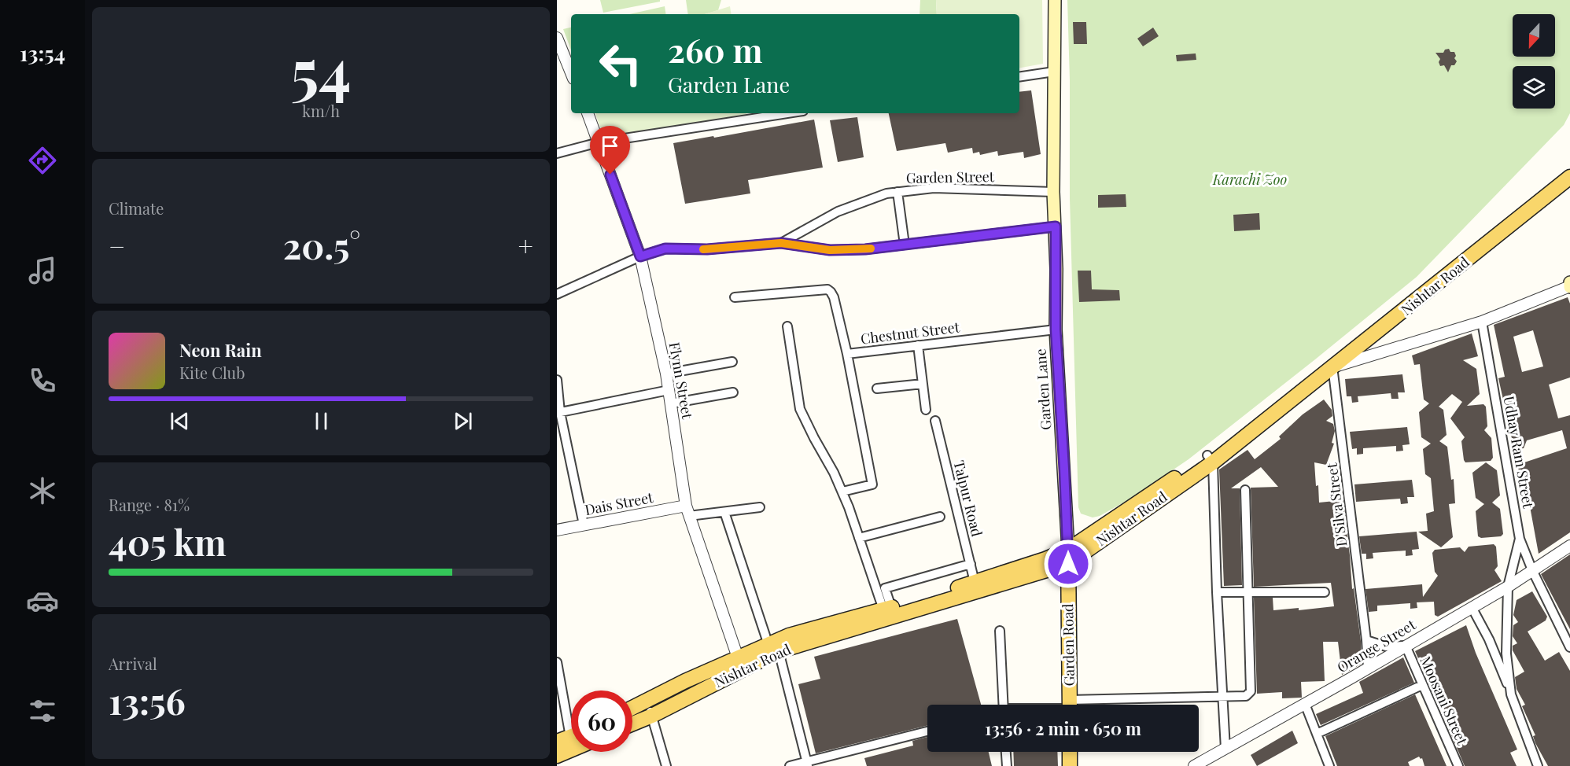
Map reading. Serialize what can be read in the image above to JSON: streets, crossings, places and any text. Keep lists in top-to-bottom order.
{
  "streets": {
    "main road": ["Nishtar Road", "Garden Lane", "Garden Road"],
    "street": [
      "Garden Street",
      "Chestnut Street",
      "Flynn Street",
      "Udhay Ram Street",
      "Talpur Road",
      "Dais Street",
      "D'Silva Street",
      "Orange Street",
      "Moosani Street"
    ]
  },
  "crossings": [
    ["Garden Street", "Flynn Street"],
    ["Garden Street", "Garden Lane"],
    ["Nishtar Road", "Flynn Street"],
    ["Nishtar Road", "Garden Lane"],
    ["Nishtar Road", "Talpur Road"],
    ["Nishtar Road", "D'Silva Street"],
    ["Nishtar Road", "Garden Road"],
    ["Chestnut Street", "Garden Lane"],
    ["Flynn Street", "Dais Street"],
    ["Garden Lane", "Garden Road"],
    ["Udhay Ram Street", "Orange Street"],
    ["D'Silva Street", "Orange Street"],
    ["Orange Street", "Moosani Street"]
  ],
  "parks": ["Karachi Zoo"],
  "north": "bottom",
  "page": {
    "tabs": "13:54",
    "tile": [
      ["54", "km/h"],
      "Climate",
      ["Range · 81%", "405 km"],
      ["Arrival", "13:56"]
    ],
    "turn": ["260 m", "Garden Lane"],
    "heat": ["−", "20.5°", "+"],
    "song": ["Neon Rain", "Kite Club"],
    "limit": "60",
    "trip": "13:56 · 2 min · 650 m"
  }
}
